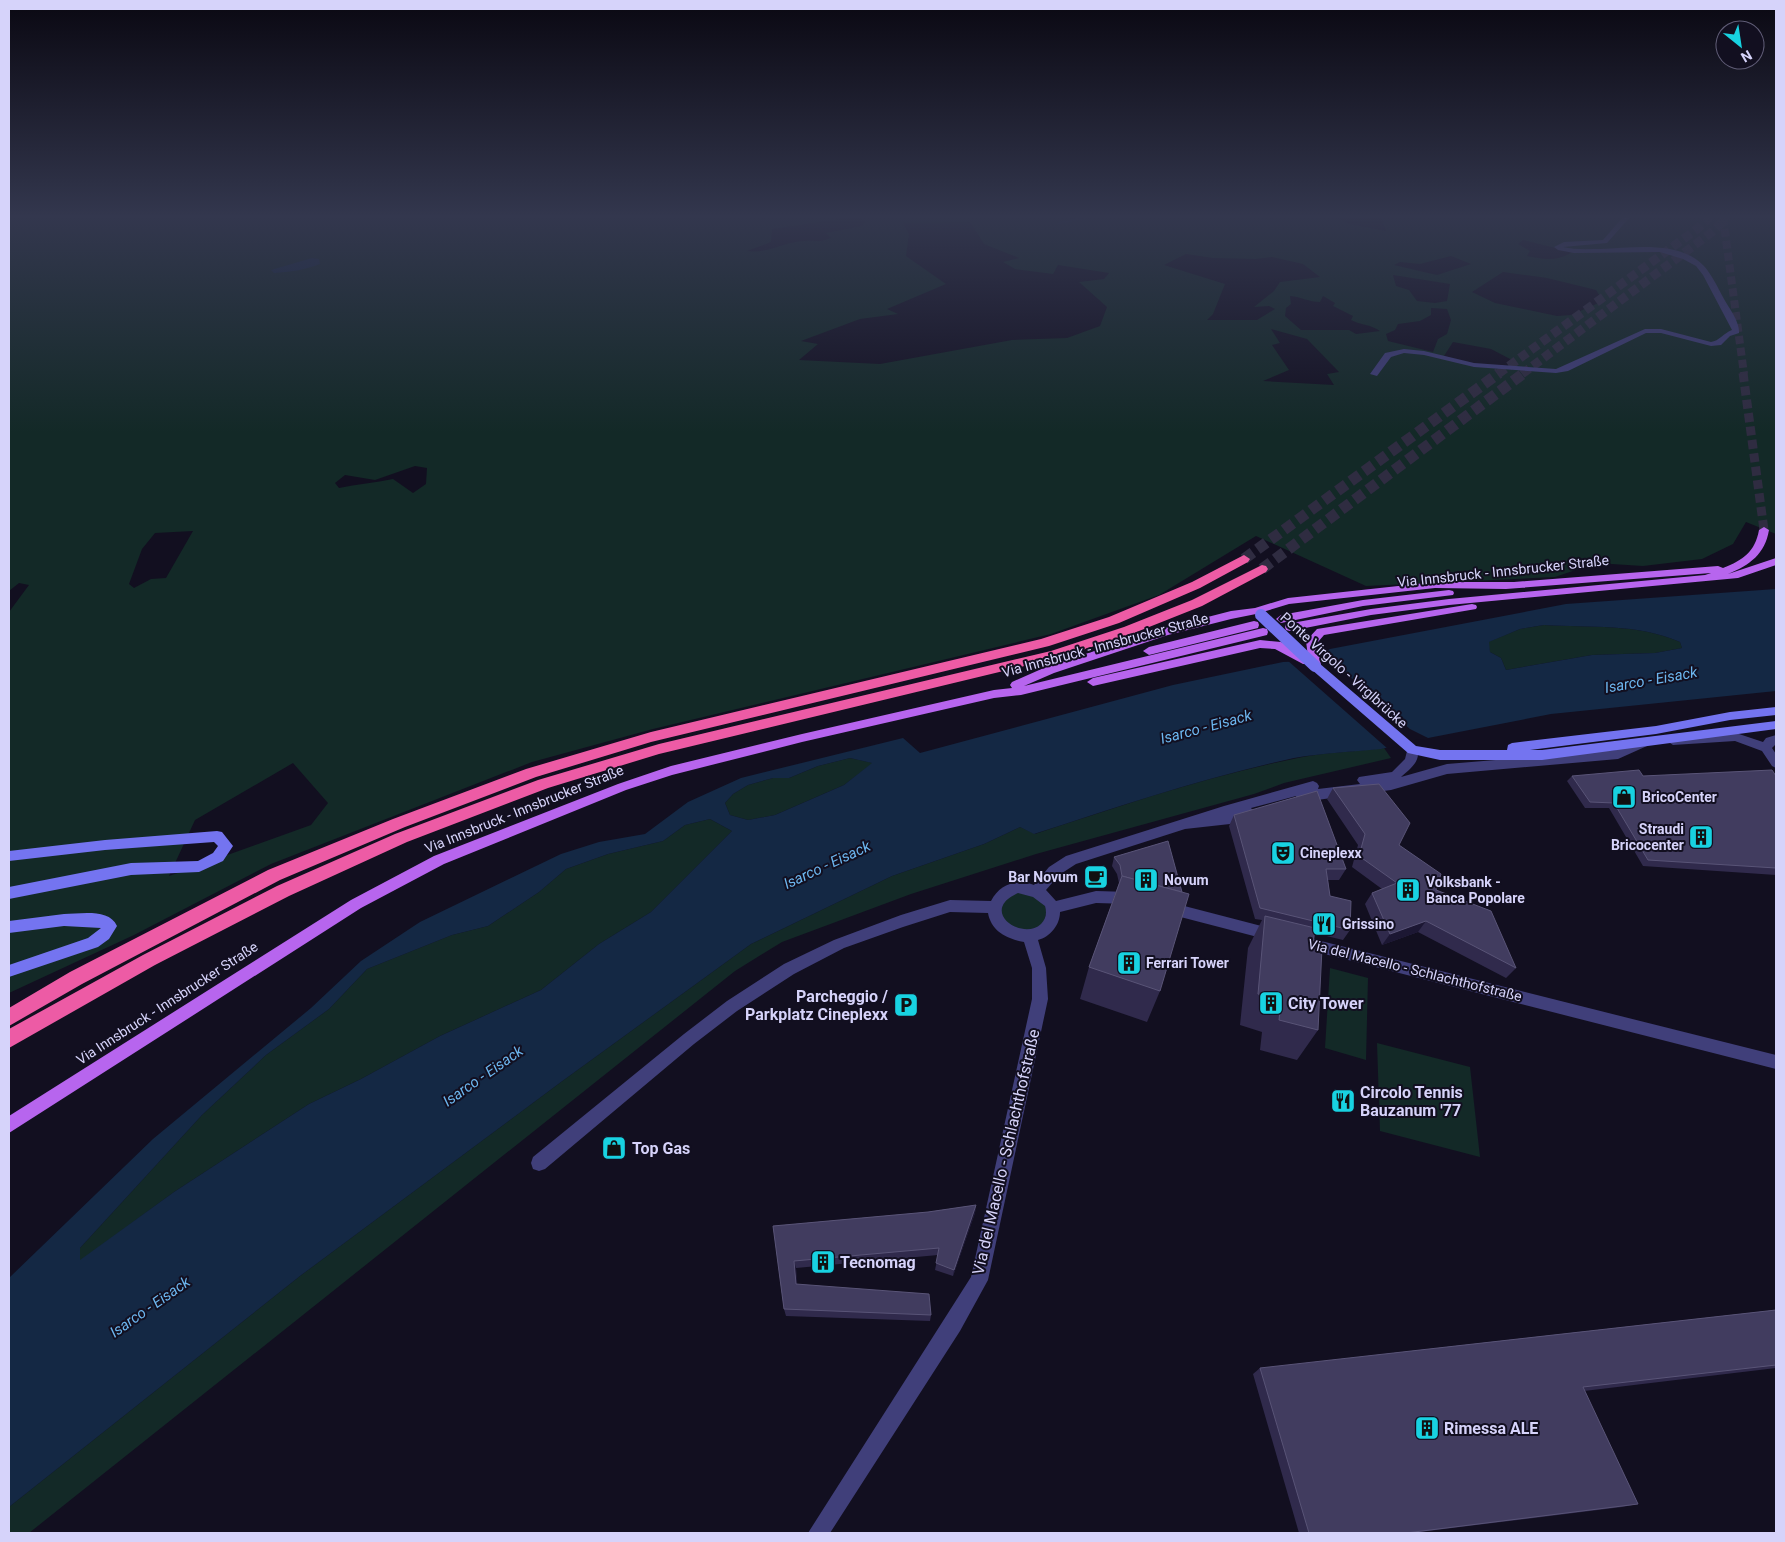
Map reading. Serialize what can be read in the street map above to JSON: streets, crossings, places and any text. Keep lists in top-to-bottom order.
{
  "streets": {
    "main road": ["Via Innsbruck - Innsbrucker Straße", "Ponte Virgolo - Virglbrücke"],
    "street": ["Via del Macello - Schlachthofstraße"]
  },
  "crossings": [
    ["Via Innsbruck - Innsbrucker Straße", "Ponte Virgolo - Virglbrücke"]
  ],
  "water": ["Isarco - Eisack"],
  "places": {
    "shop": ["BricoCenter", "Top Gas"],
    "building": [
      "Straudi Bricocenter",
      "Novum",
      "Volksbank - Banca Popolare",
      "Ferrari Tower",
      "City Tower",
      "Tecnomag",
      "Rimessa ALE"
    ],
    "theatre": ["Cineplexx"],
    "cafe": ["Bar Novum"],
    "restaurant": ["Grissino", "Circolo Tennis Bauzanum '77"],
    "parking": ["Parcheggio / Parkplatz Cineplexx"]
  },
  "north": "bottom right"
}
